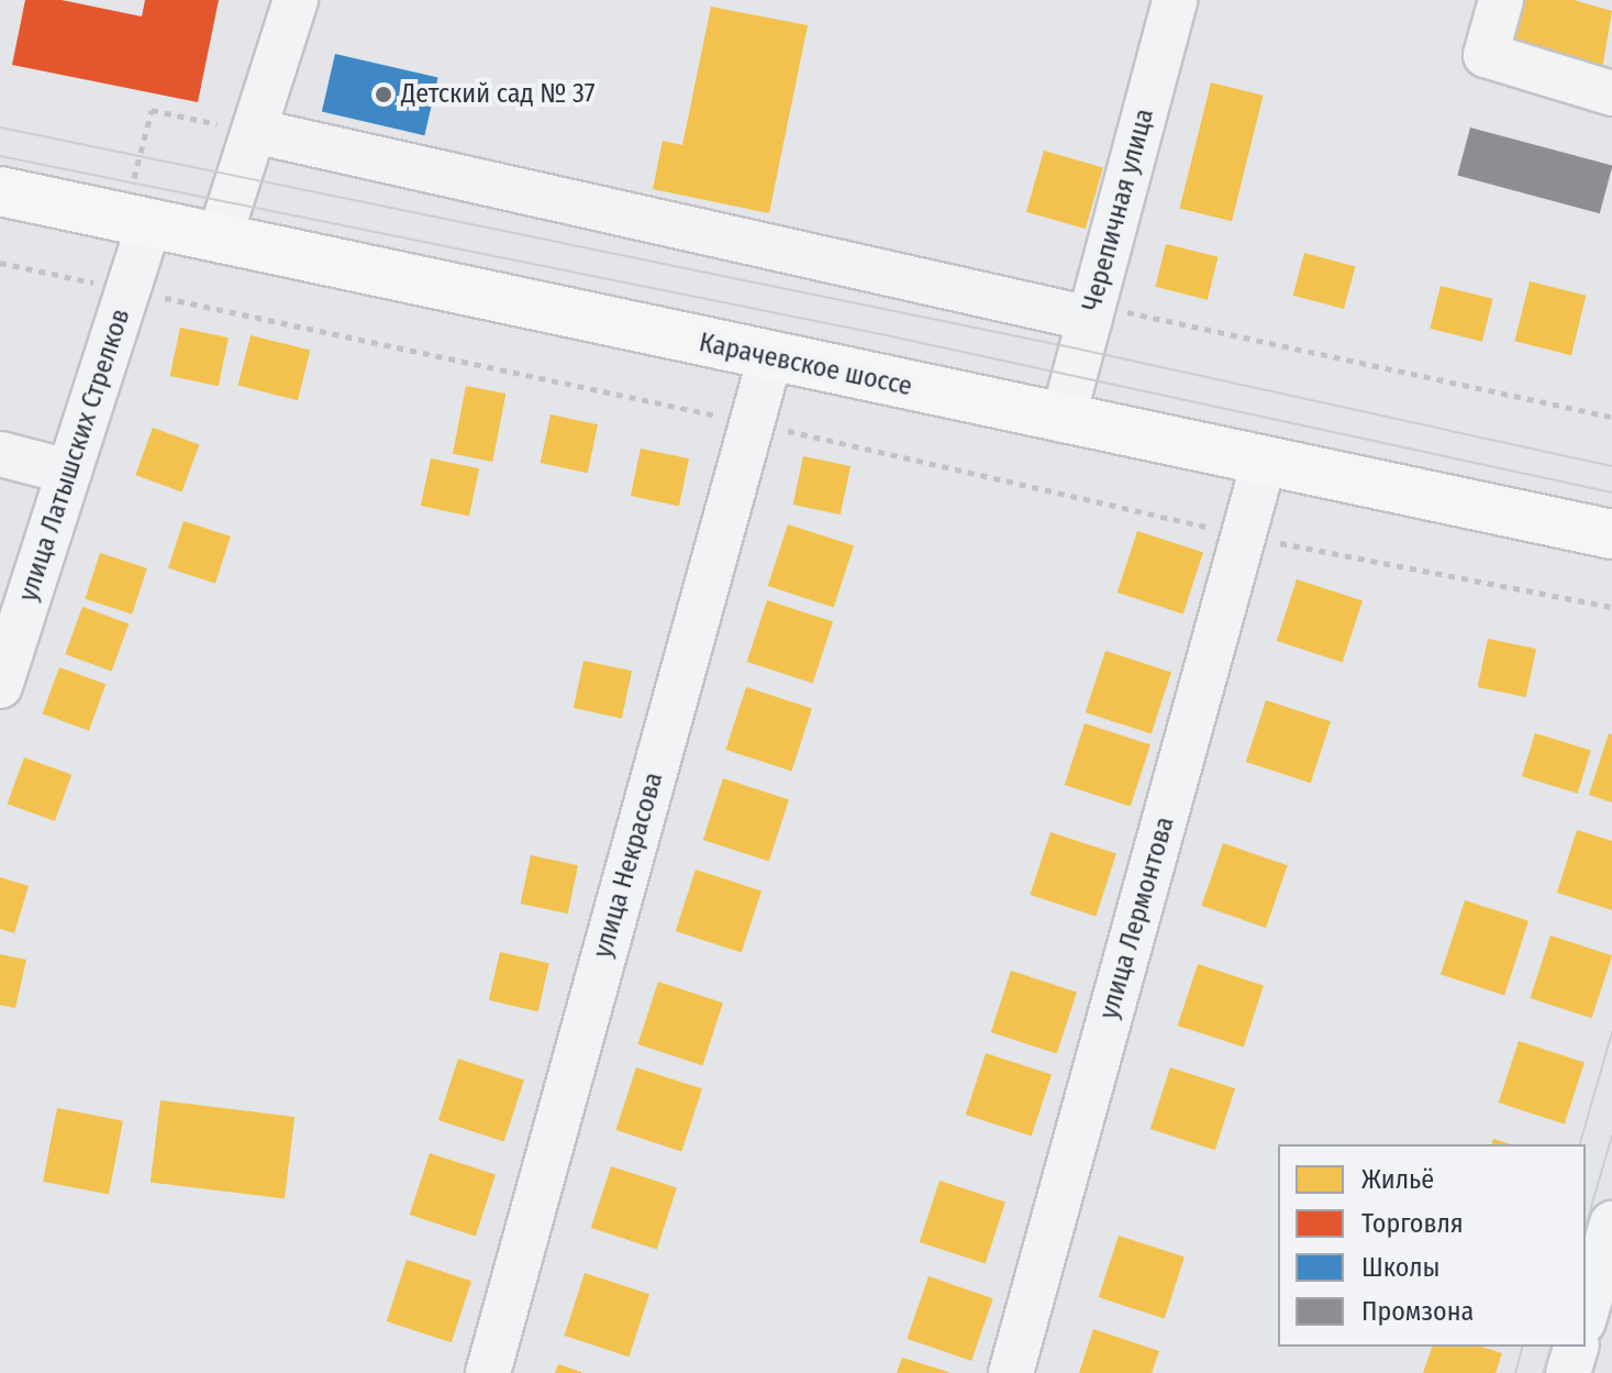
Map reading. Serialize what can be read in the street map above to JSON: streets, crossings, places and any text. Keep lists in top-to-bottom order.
{
  "streets": {
    "highway": ["Карачевское шоссе"],
    "street": [
      "Черепичная улица",
      "улица Латышских Стрелков",
      "улица Некрасова",
      "улица Лермонтова"
    ]
  },
  "crossings": [
    ["Черепичная улица", "Карачевское шоссе"],
    ["Карачевское шоссе", "улица Латышских Стрелков"],
    ["Карачевское шоссе", "улица Некрасова"],
    ["Карачевское шоссе", "улица Лермонтова"]
  ],
  "places": ["Детский сад № 37"],
  "legend": [
    "Жильё",
    "Торговля",
    "Школы",
    "Промзона"
  ]
}
